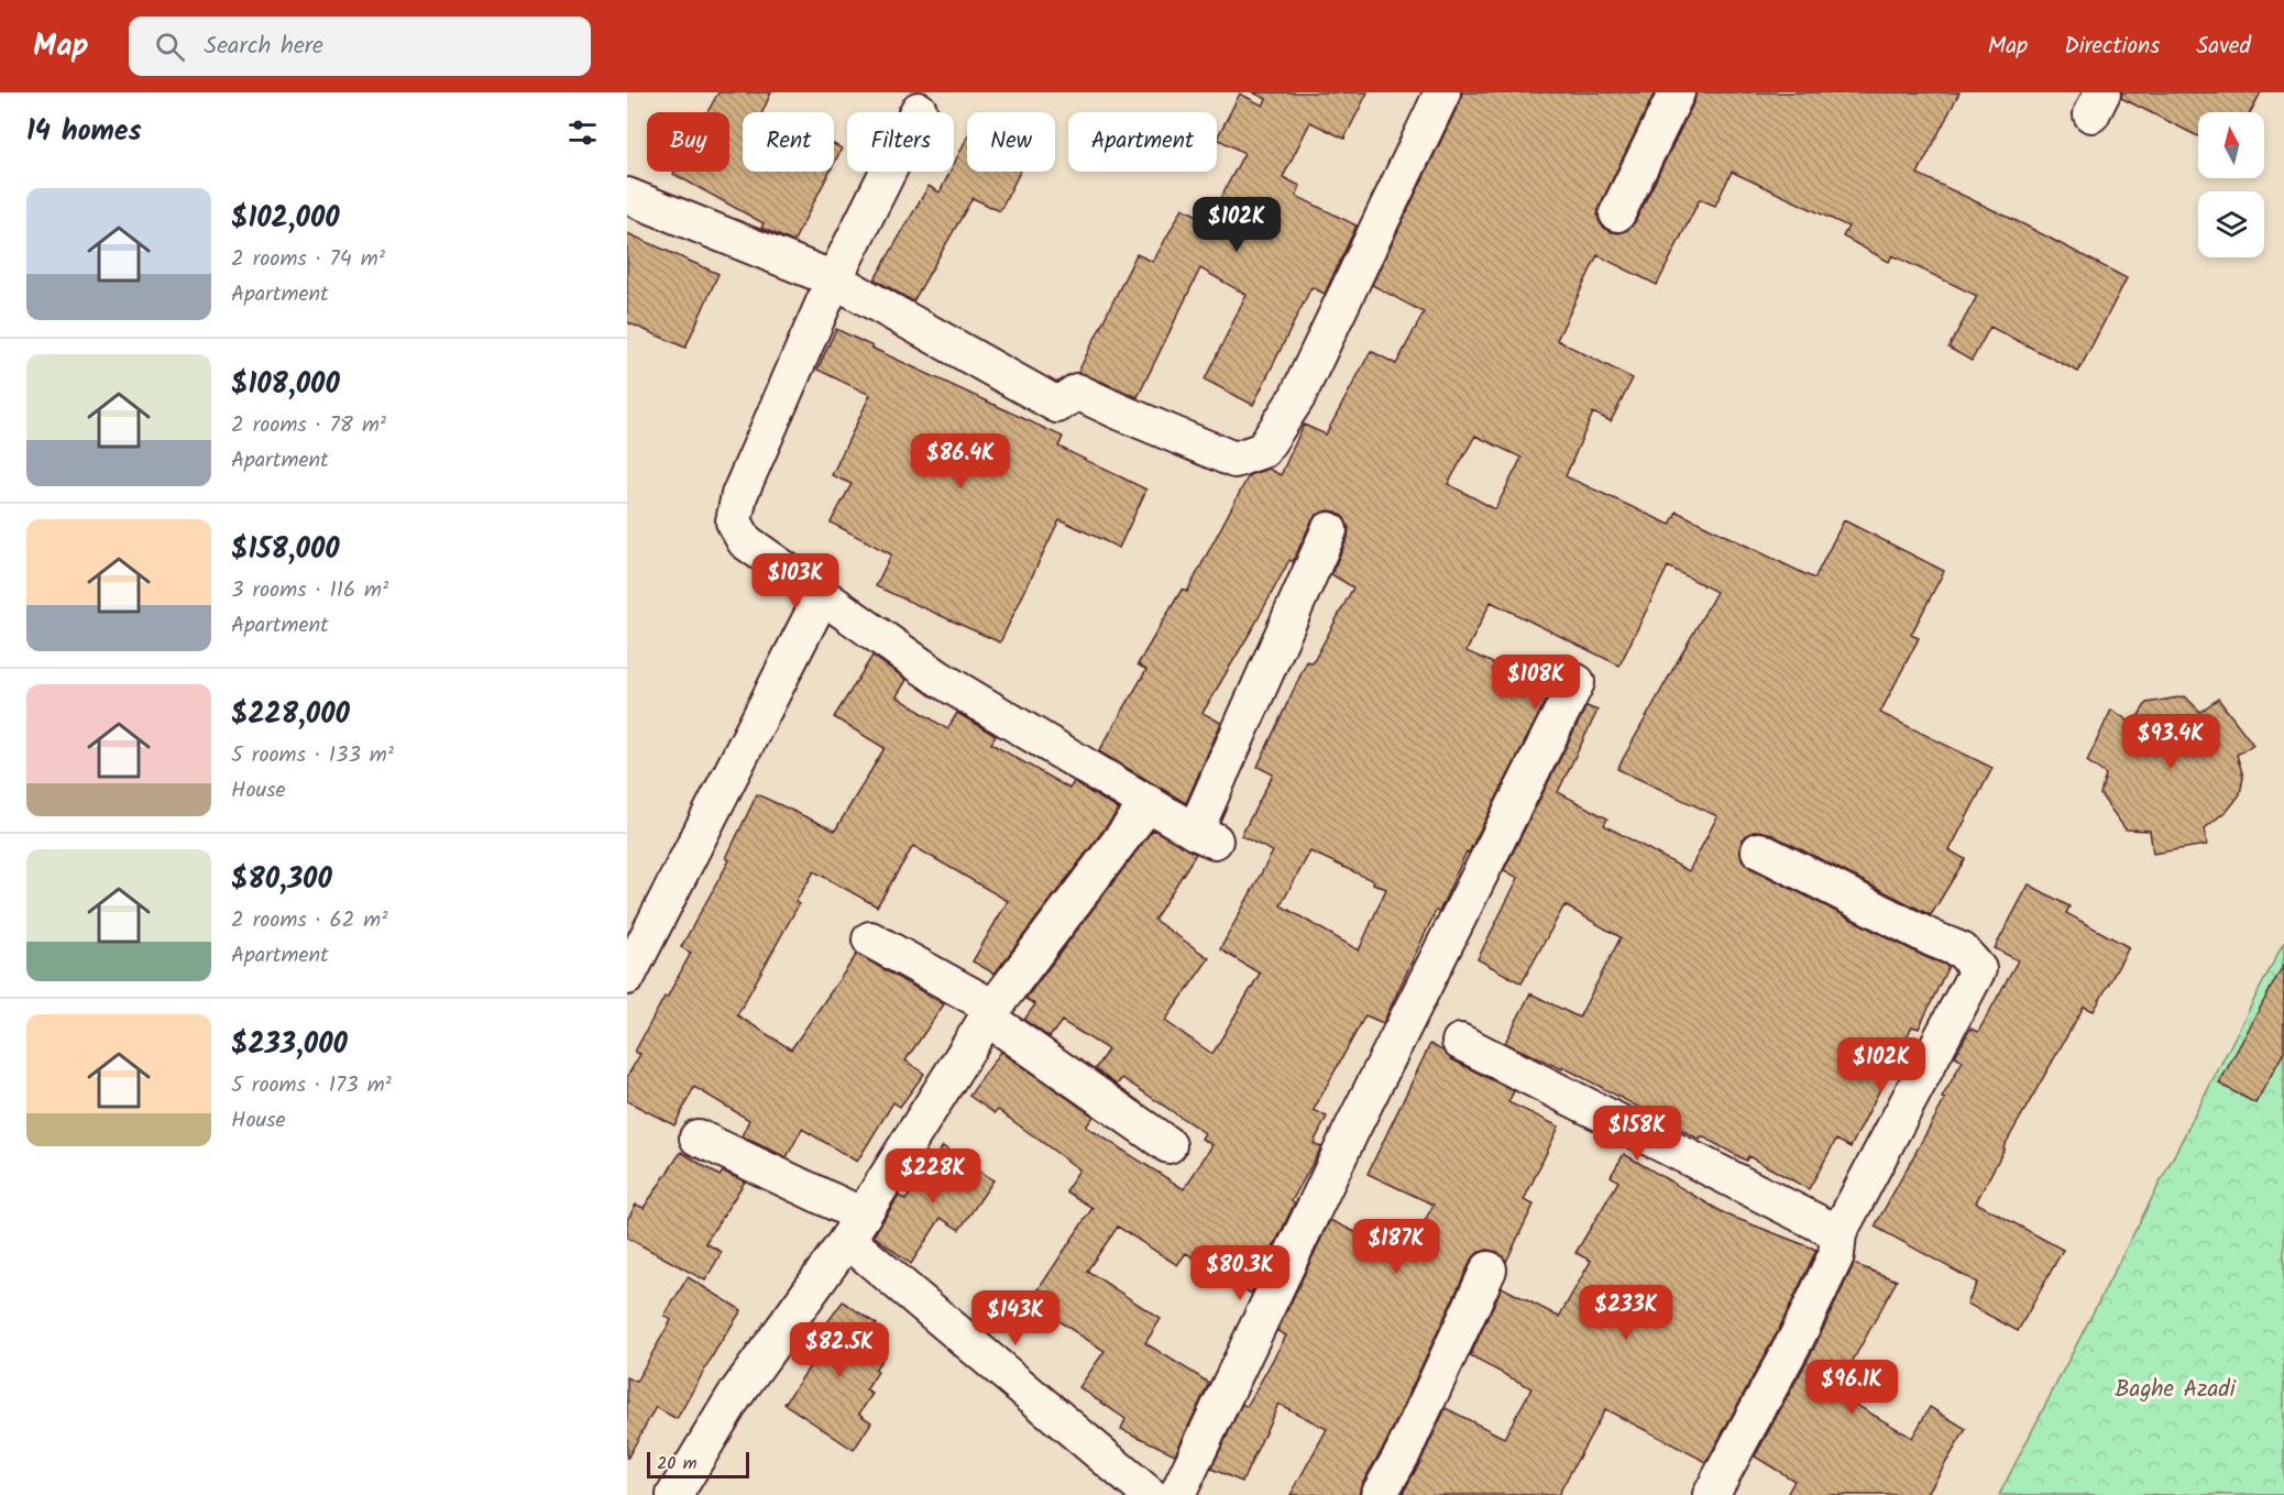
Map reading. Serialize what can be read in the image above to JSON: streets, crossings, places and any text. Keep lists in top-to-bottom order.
{
  "parks": ["Baghe Azadi"],
  "scale_bar": "20 m",
  "north": "top",
  "page": {
    "header": "Map",
    "search": "Search here",
    "nav": ["Map", "Directions", "Saved"],
    "heading": "14 homes",
    "chip": [
      "Buy",
      "Rent",
      "Filters",
      "New",
      "Apartment"
    ],
    "list": [
      {
        "name": "$102,000",
        "note": "2 rooms · 74 m² · Apartment"
      },
      {
        "name": "$108,000",
        "note": "2 rooms · 78 m² · Apartment"
      },
      {
        "name": "$158,000",
        "note": "3 rooms · 116 m² · Apartment"
      },
      {
        "name": "$228,000",
        "note": "5 rooms · 133 m² · House"
      },
      {
        "name": "$80,300",
        "note": "2 rooms · 62 m² · Apartment"
      },
      {
        "name": "$233,000",
        "note": "5 rooms · 173 m² · House"
      }
    ],
    "price": [
      "$102K",
      "$86.4K",
      "$103K",
      "$108K",
      "$93.4K",
      "$102K",
      "$158K",
      "$228K",
      "$187K",
      "$80.3K",
      "$233K",
      "$143K",
      "$82.5K",
      "$96.1K"
    ],
    "scale": "20 m"
  }
}
